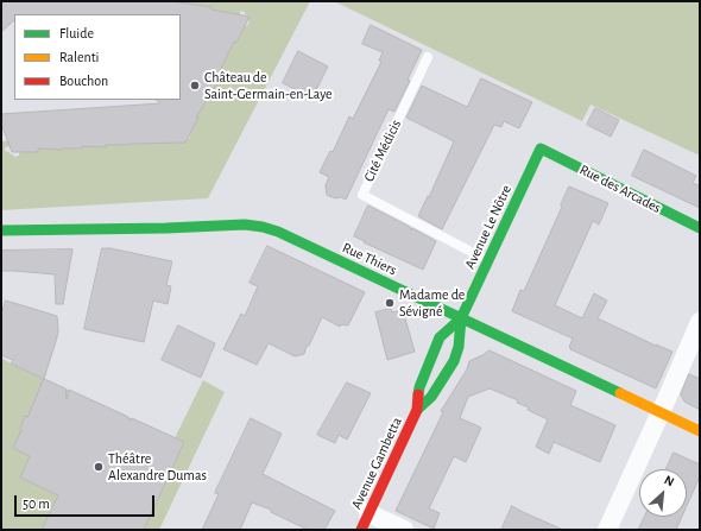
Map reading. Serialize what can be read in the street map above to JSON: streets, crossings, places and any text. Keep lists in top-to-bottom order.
{
  "streets": {
    "main road": [
      "Rue des Arcades",
      "Avenue Le Nôtre",
      "Rue Thiers",
      "Avenue Gambetta"
    ],
    "lane": ["Cité Médicis"]
  },
  "crossings": [
    ["Cité Médicis", "Avenue Le Nôtre"],
    ["Rue des Arcades", "Avenue Le Nôtre"],
    ["Avenue Le Nôtre", "Rue Thiers"],
    ["Avenue Le Nôtre", "Avenue Gambetta"],
    ["Rue Thiers", "Avenue Gambetta"]
  ],
  "places": ["Château de Saint-Germain-en-Laye", "Madame de Sévigné", "Théâtre Alexandre Dumas"],
  "legend": ["Fluide", "Ralenti", "Bouchon"],
  "scale_bar": "50 m",
  "north": "top right"
}
